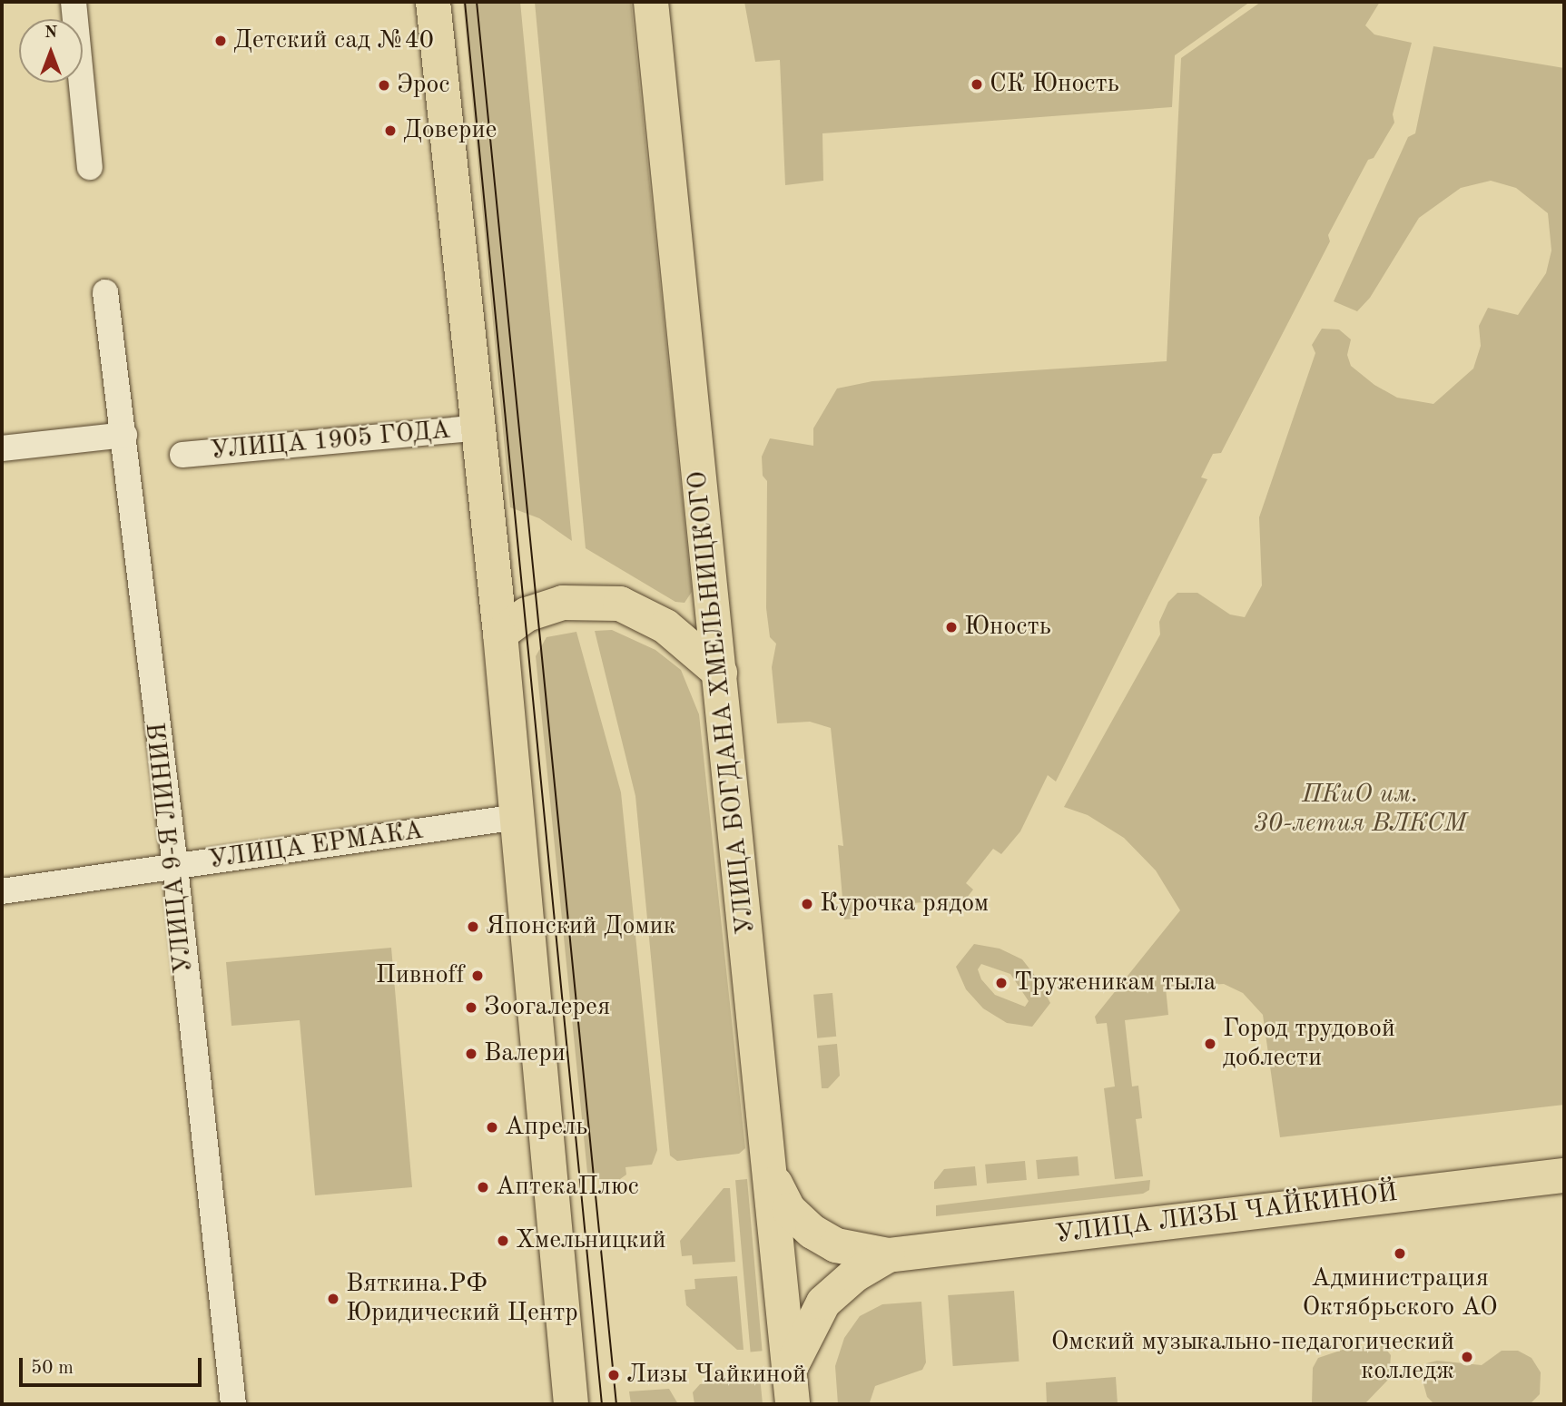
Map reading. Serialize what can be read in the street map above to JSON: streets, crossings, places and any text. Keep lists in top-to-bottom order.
{
  "streets": {
    "main road": ["УЛИЦА БОГДАНА ХМЕЛЬНИЦКОГО", "УЛИЦА ЛИЗЫ ЧАЙКИНОЙ"],
    "street": ["УЛИЦА 1905 ГОДА", "УЛИЦА ЕРМАКА", "УЛИЦА 9-Я ЛИНИЯ"]
  },
  "crossings": [
    ["УЛИЦА ЕРМАКА", "УЛИЦА 9-Я ЛИНИЯ"]
  ],
  "parks": ["ПКиО им. 30-летия ВЛКСМ"],
  "places": [
    "Детский сад №40",
    "СК Юность",
    "Эрос",
    "Доверие",
    "Юность",
    "Курочка рядом",
    "Японский Домик",
    "Пивнoff",
    "Труженикам тыла",
    "Зоогалерея",
    "Город трудовой доблести",
    "Валери",
    "Апрель",
    "АптекаПлюс",
    "Хмельницкий",
    "Администрация Октябрьского АО",
    "Вяткина.РФ Юридический Центр",
    "Омский музыкально-педагогический колледж",
    "Лизы Чайкиной"
  ],
  "scale_bar": "50 m",
  "north": "top"
}
